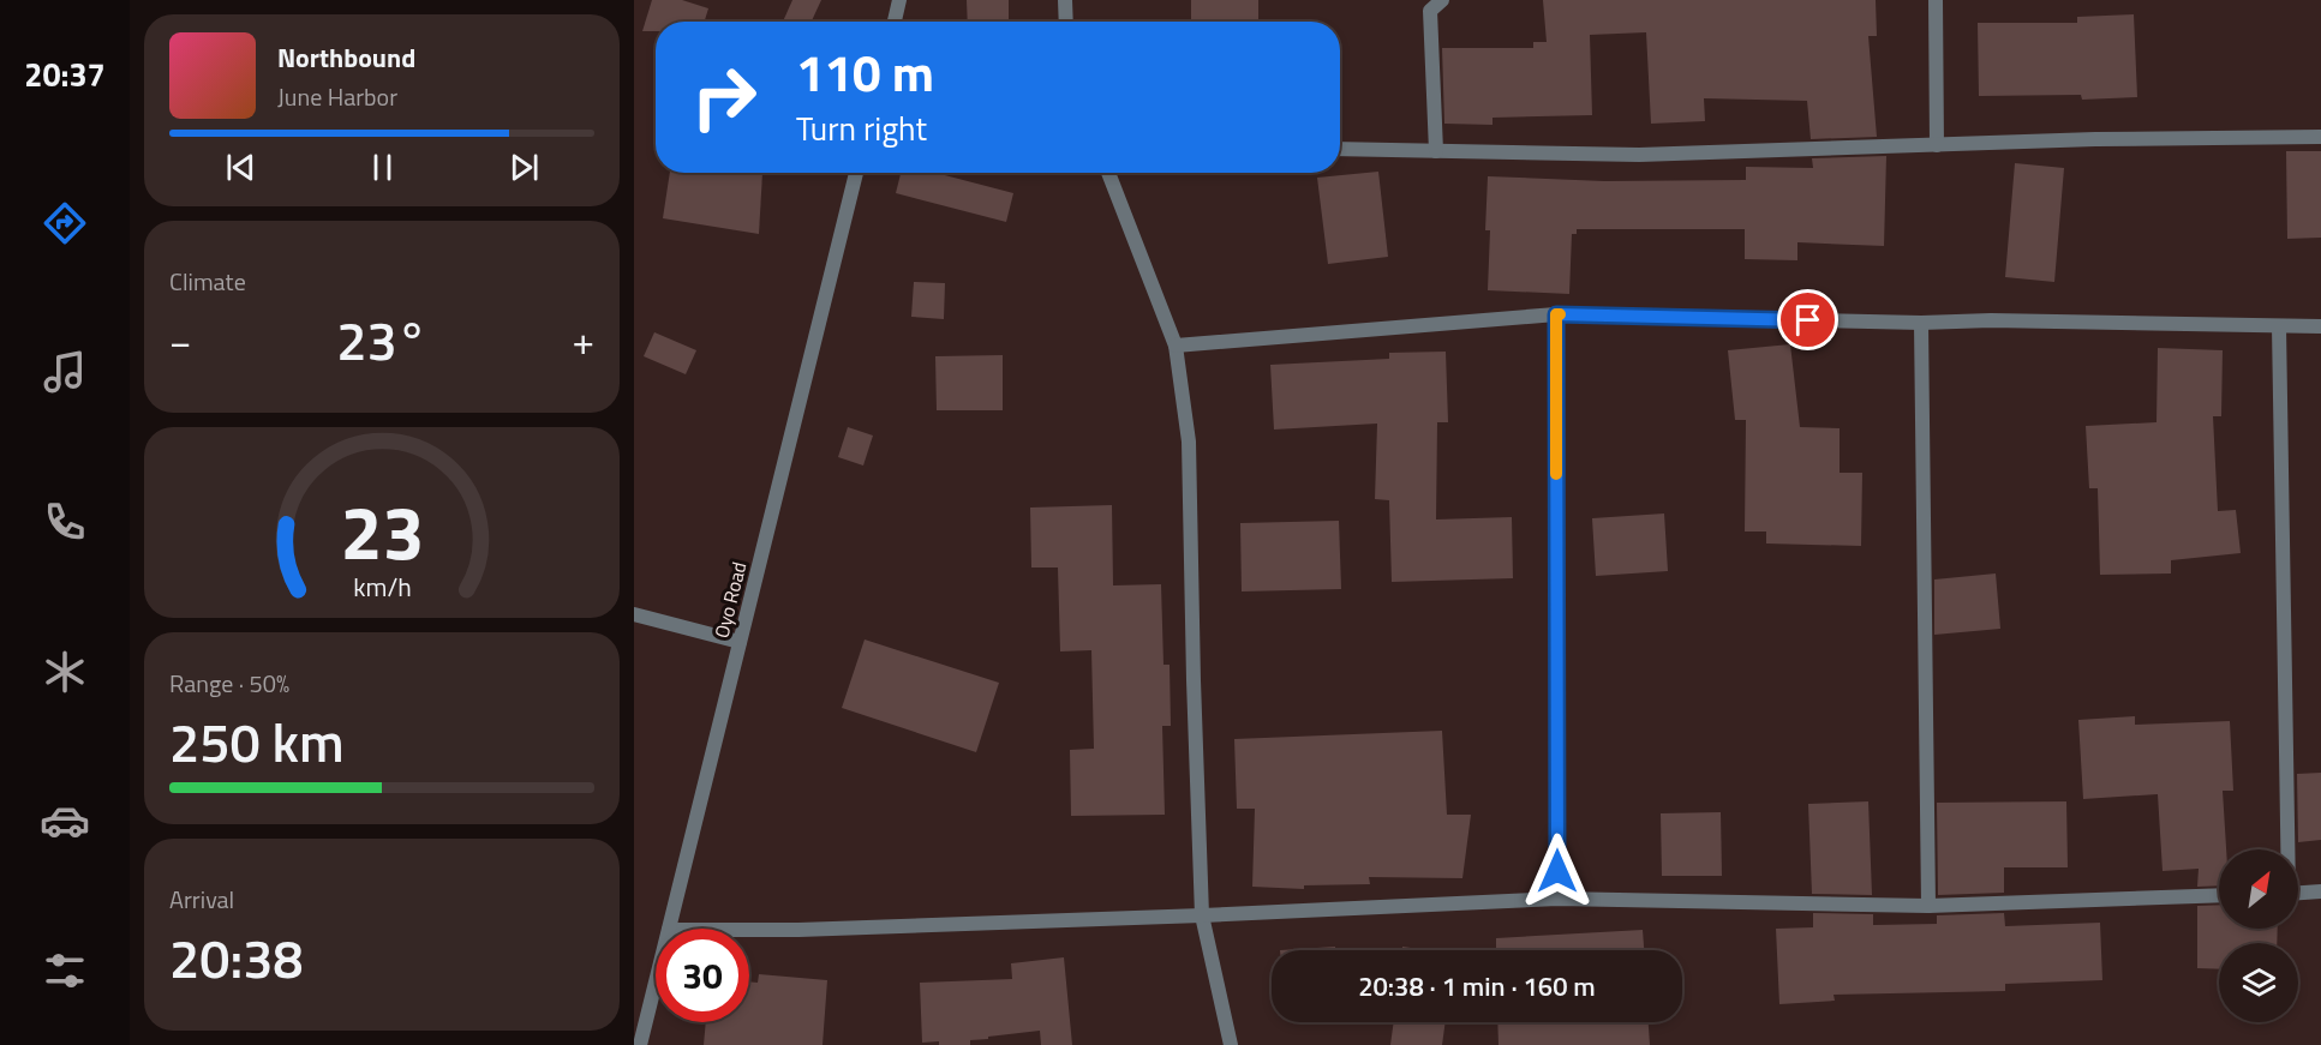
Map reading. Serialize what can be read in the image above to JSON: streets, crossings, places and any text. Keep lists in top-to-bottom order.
{
  "streets": {
    "street": ["Oyo Road"]
  },
  "north": "top right",
  "page": {
    "tabs": "20:37",
    "turn": ["110 m", "Turn right"],
    "song": ["Northbound", "June Harbor"],
    "tile": [
      "Climate",
      ["Range · 50%", "250 km"],
      ["Arrival", "20:38"]
    ],
    "heat": ["−", "23°", "+"],
    "limit": "30",
    "trip": "20:38 · 1 min · 160 m",
    "gauge": ["23", "km/h"]
  }
}
